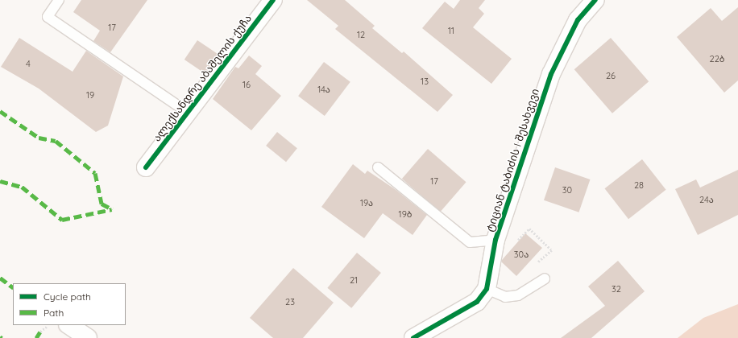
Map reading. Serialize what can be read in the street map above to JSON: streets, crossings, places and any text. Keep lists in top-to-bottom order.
{
  "streets": {
    "street": ["ალექსანდრე აბაშელის ქუჩა", "ტიციან ტაბიძის I შესახვევი"]
  },
  "house_numbers": [
    "17",
    "11",
    "12",
    "22ბ",
    "4",
    "26",
    "13",
    "16",
    "14ა",
    "19",
    "17",
    "28",
    "30",
    "24ა",
    "19ა",
    "19ბ",
    "30ა",
    "21",
    "32",
    "23"
  ],
  "legend": ["Cycle path", "Path"]
}
